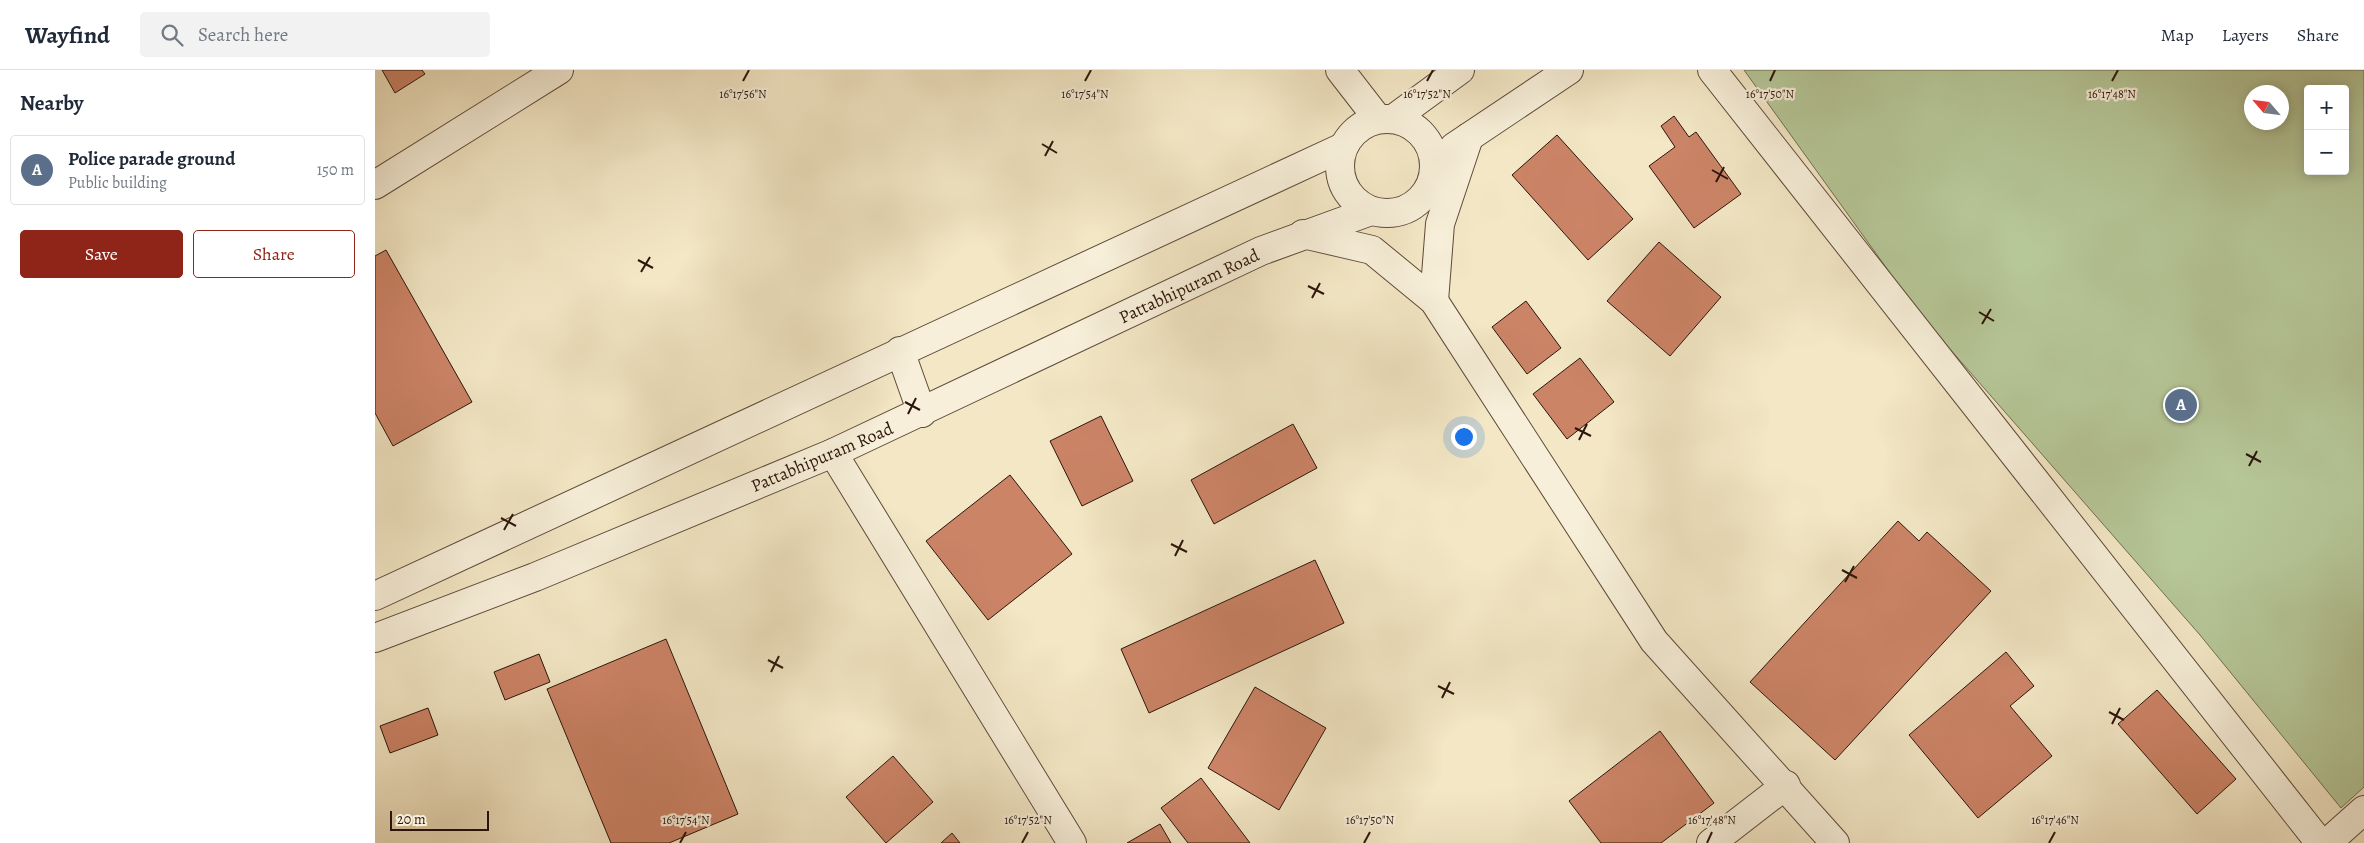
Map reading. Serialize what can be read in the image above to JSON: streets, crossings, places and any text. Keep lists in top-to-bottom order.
{
  "streets": {
    "street": ["Pattabhipuram Road"]
  },
  "scale_bar": "20 m",
  "north": "top left",
  "page": {
    "header": "Wayfind",
    "search": "Search here",
    "nav": ["Map", "Layers", "Share"],
    "heading": "Nearby",
    "map_buttons": ["+", "−"],
    "list": [
      {
        "mark": "A",
        "name": "Police parade ground",
        "note": "Public building",
        "value": "150 m"
      }
    ],
    "buttons": ["Save", "Share"],
    "pins": "A",
    "scale": "20 m"
  },
  "coordinates": [
    "16°17'56\"N",
    "16°17'54\"N",
    "16°17'52\"N",
    "16°17'50\"N",
    "16°17'48\"N",
    "16°17'46\"N"
  ]
}
